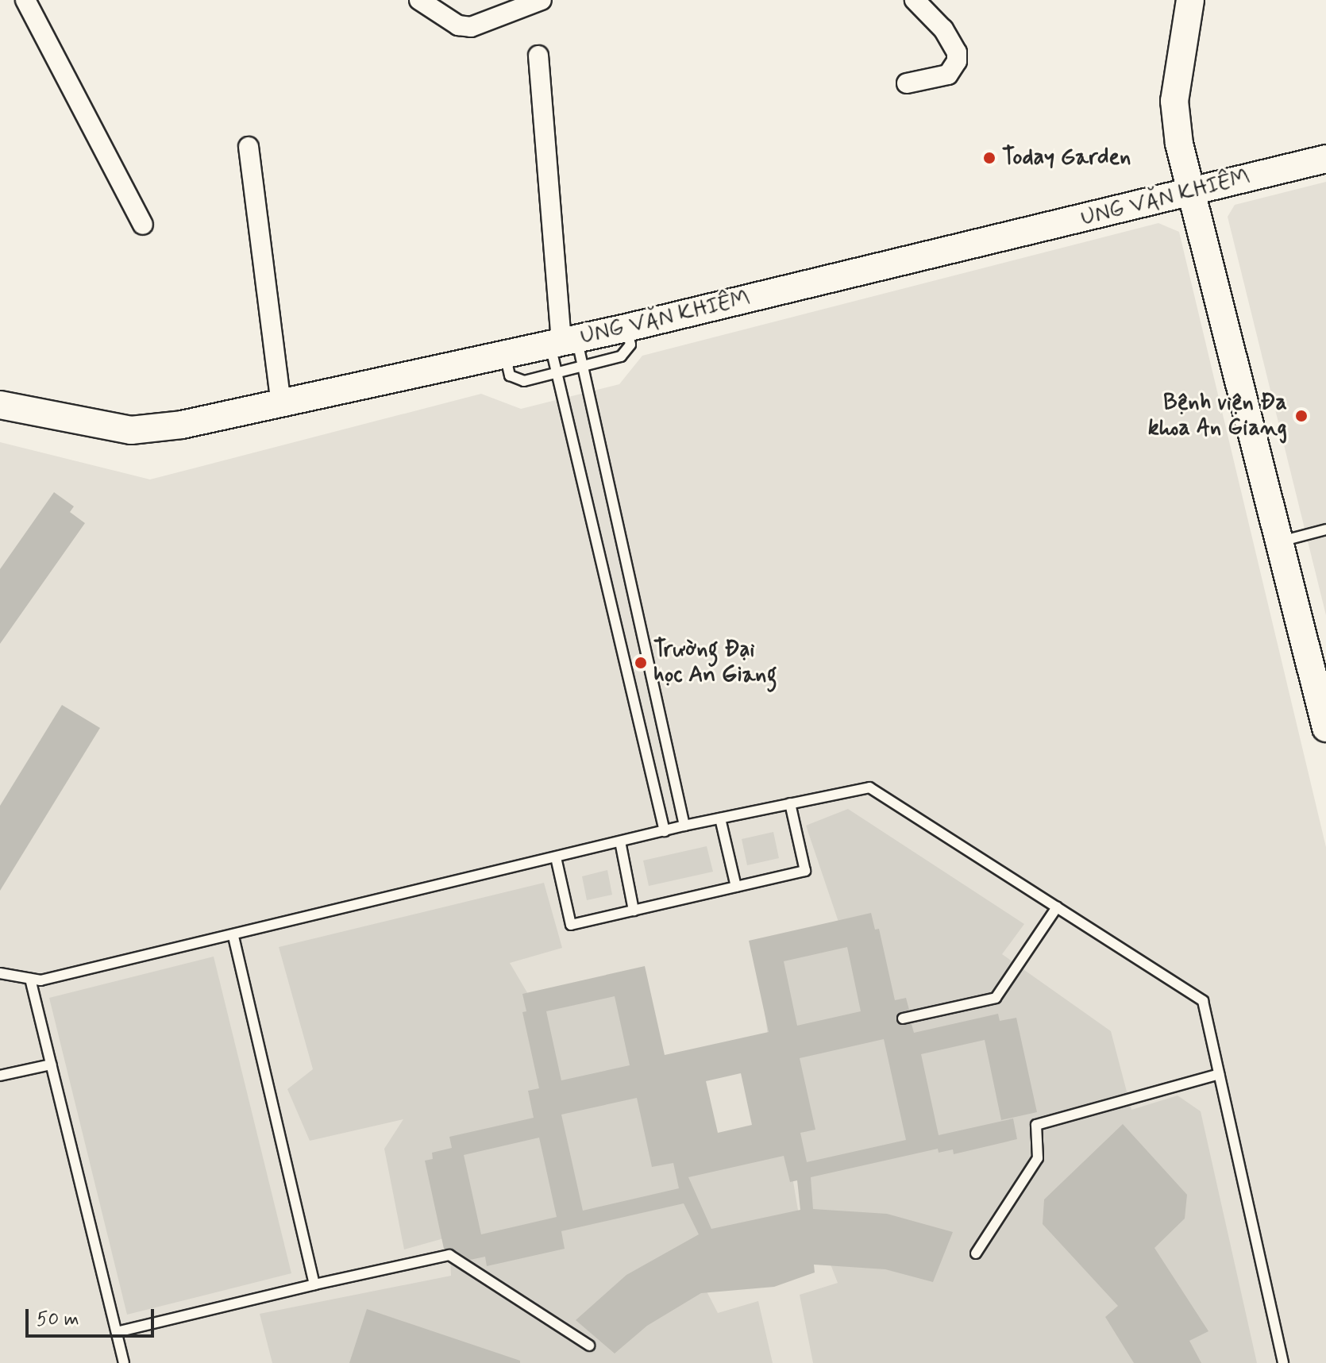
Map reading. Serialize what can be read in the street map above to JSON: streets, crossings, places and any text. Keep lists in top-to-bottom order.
{
  "streets": {
    "street": ["UNG VĂN KHIÊM"]
  },
  "places": ["Today Garden", "Bệnh viện Đa khoa An Giang", "Trường Đại học An Giang"],
  "scale_bar": "50 m"
}
